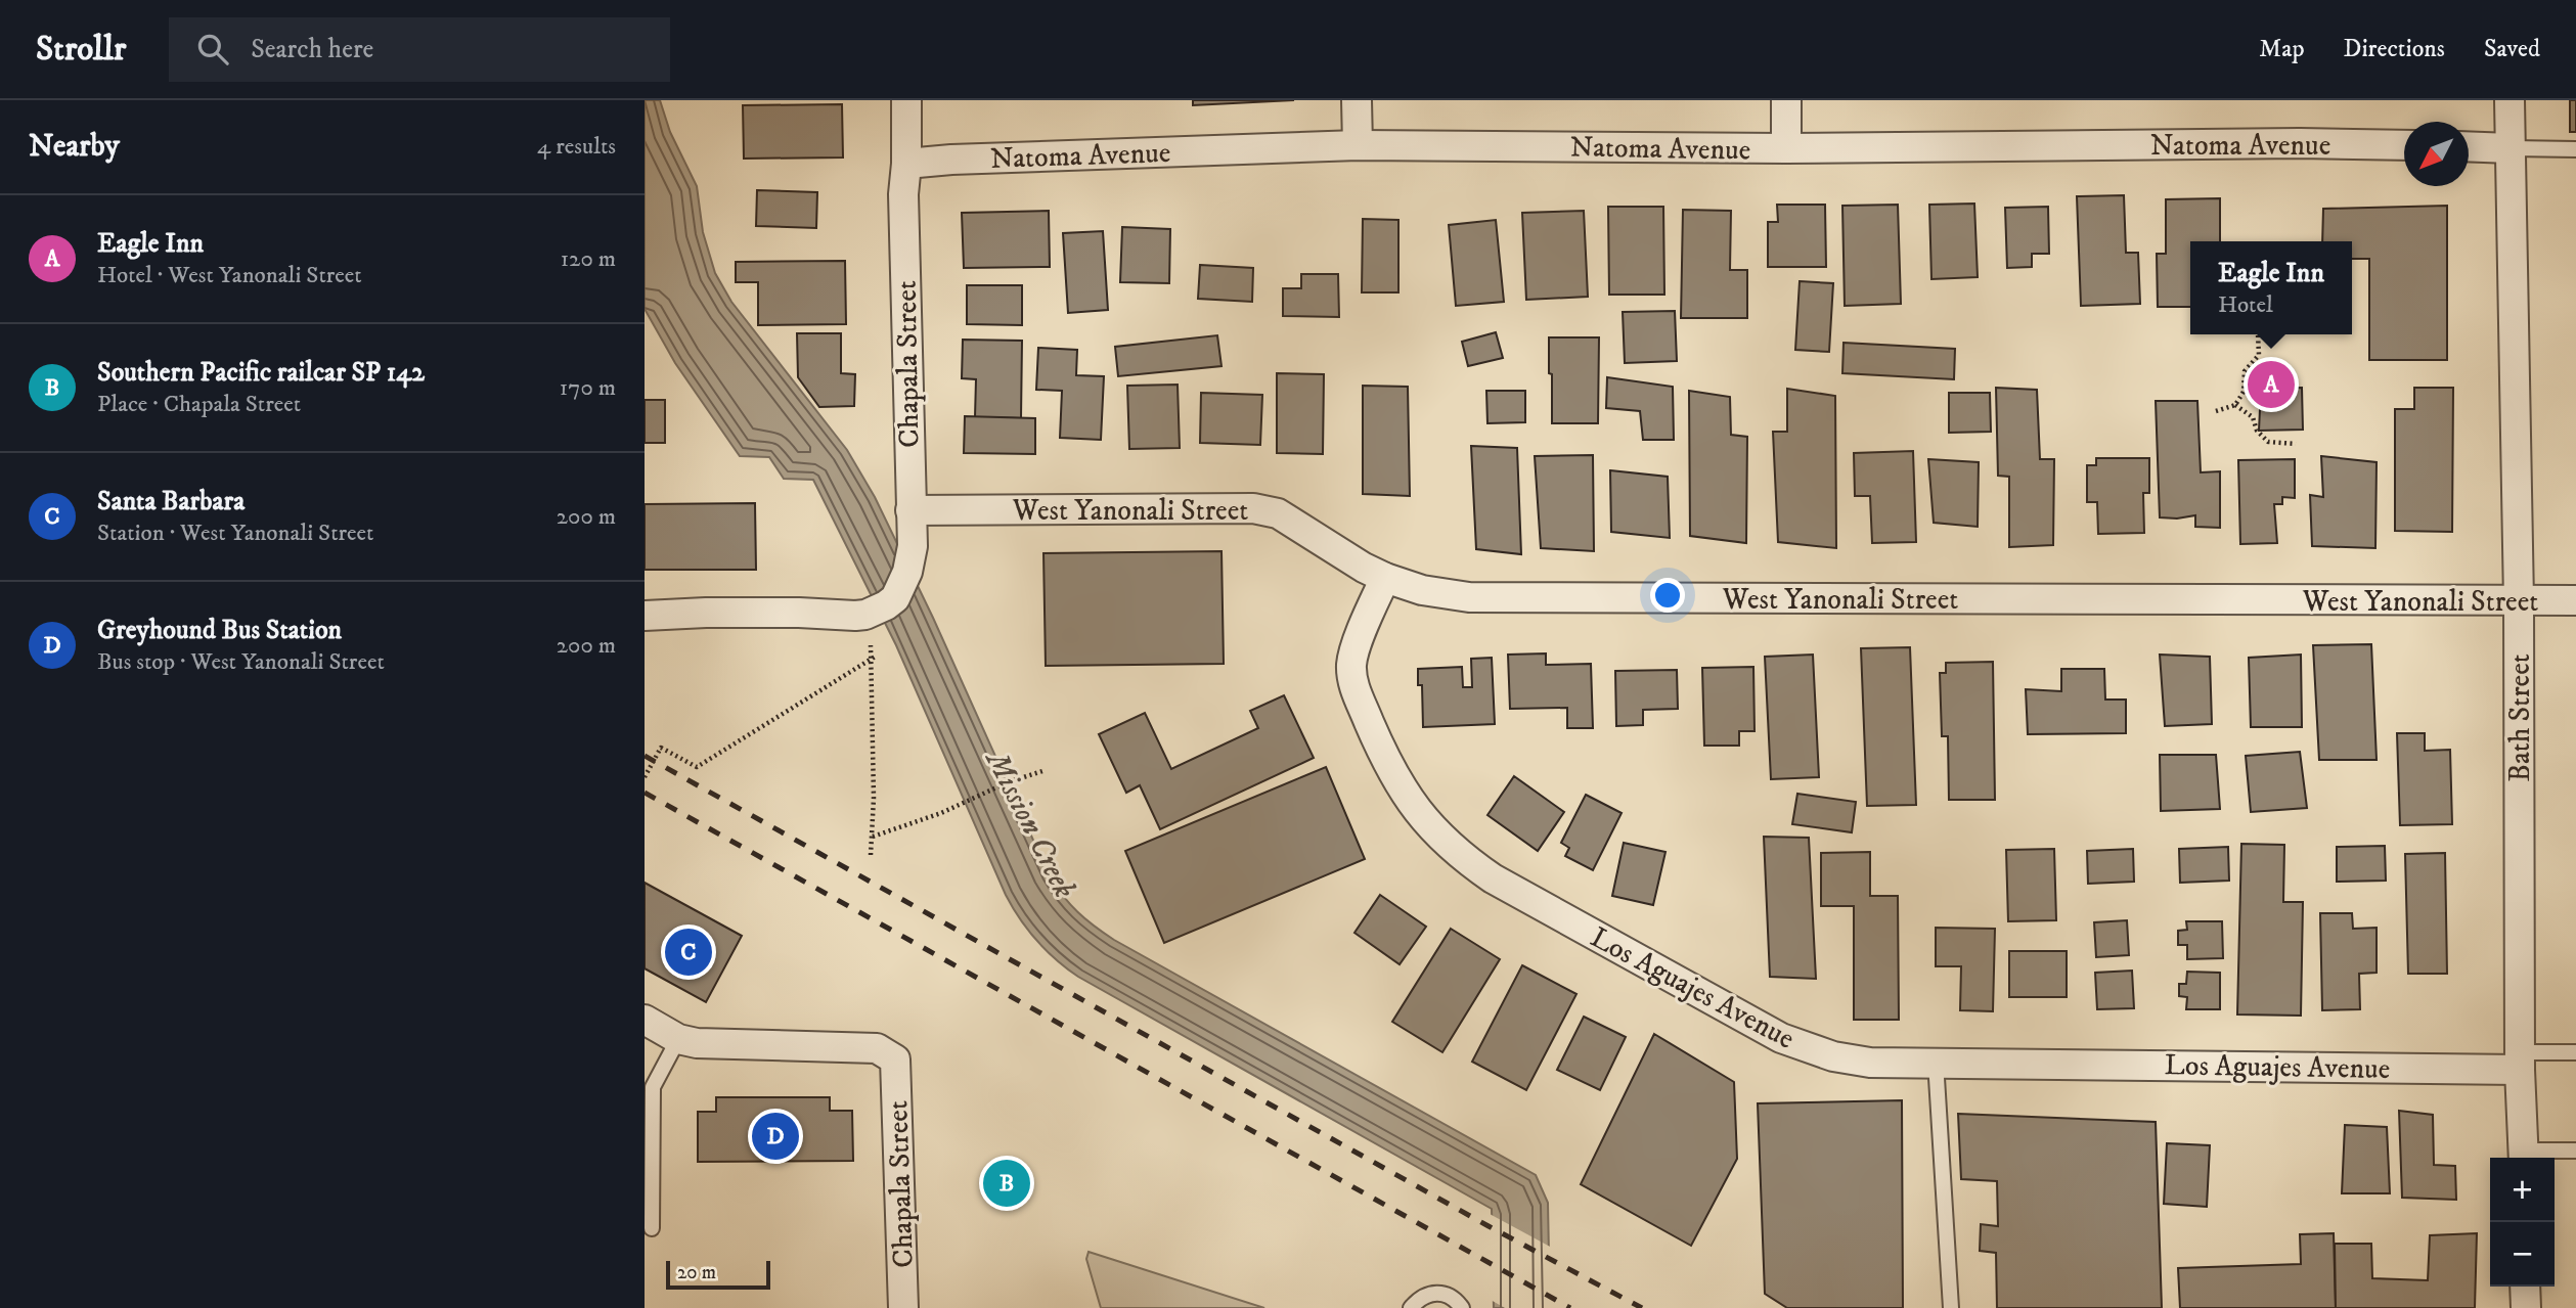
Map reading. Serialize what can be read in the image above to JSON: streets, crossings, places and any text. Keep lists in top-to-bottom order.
{
  "streets": {
    "street": [
      "Natoma Avenue",
      "Chapala Street",
      "West Yanonali Street",
      "Bath Street",
      "Los Aguajes Avenue"
    ]
  },
  "crossings": [
    ["Natoma Avenue", "Chapala Street"],
    ["Chapala Street", "West Yanonali Street"],
    ["West Yanonali Street", "Bath Street"],
    ["West Yanonali Street", "Los Aguajes Avenue"],
    ["Bath Street", "Los Aguajes Avenue"]
  ],
  "water": ["Mission Creek"],
  "scale_bar": "20 m",
  "north": "bottom left",
  "page": {
    "header": "Strollr",
    "search": "Search here",
    "nav": ["Map", "Directions", "Saved"],
    "heading": ["Nearby", "4 results"],
    "list": [
      {
        "mark": "A",
        "name": "Eagle Inn",
        "note": "Hotel · West Yanonali Street",
        "value": "120 m"
      },
      {
        "mark": "B",
        "name": "Southern Pacific railcar SP 142",
        "note": "Place · Chapala Street",
        "value": "170 m"
      },
      {
        "mark": "C",
        "name": "Santa Barbara",
        "note": "Station · West Yanonali Street",
        "value": "200 m"
      },
      {
        "mark": "D",
        "name": "Greyhound Bus Station",
        "note": "Bus stop · West Yanonali Street",
        "value": "200 m"
      }
    ],
    "popup": ["Eagle Inn", "Hotel"],
    "pins": [
      "A",
      "C",
      "D",
      "B"
    ],
    "map_buttons": ["+", "−"],
    "scale": "20 m"
  }
}
